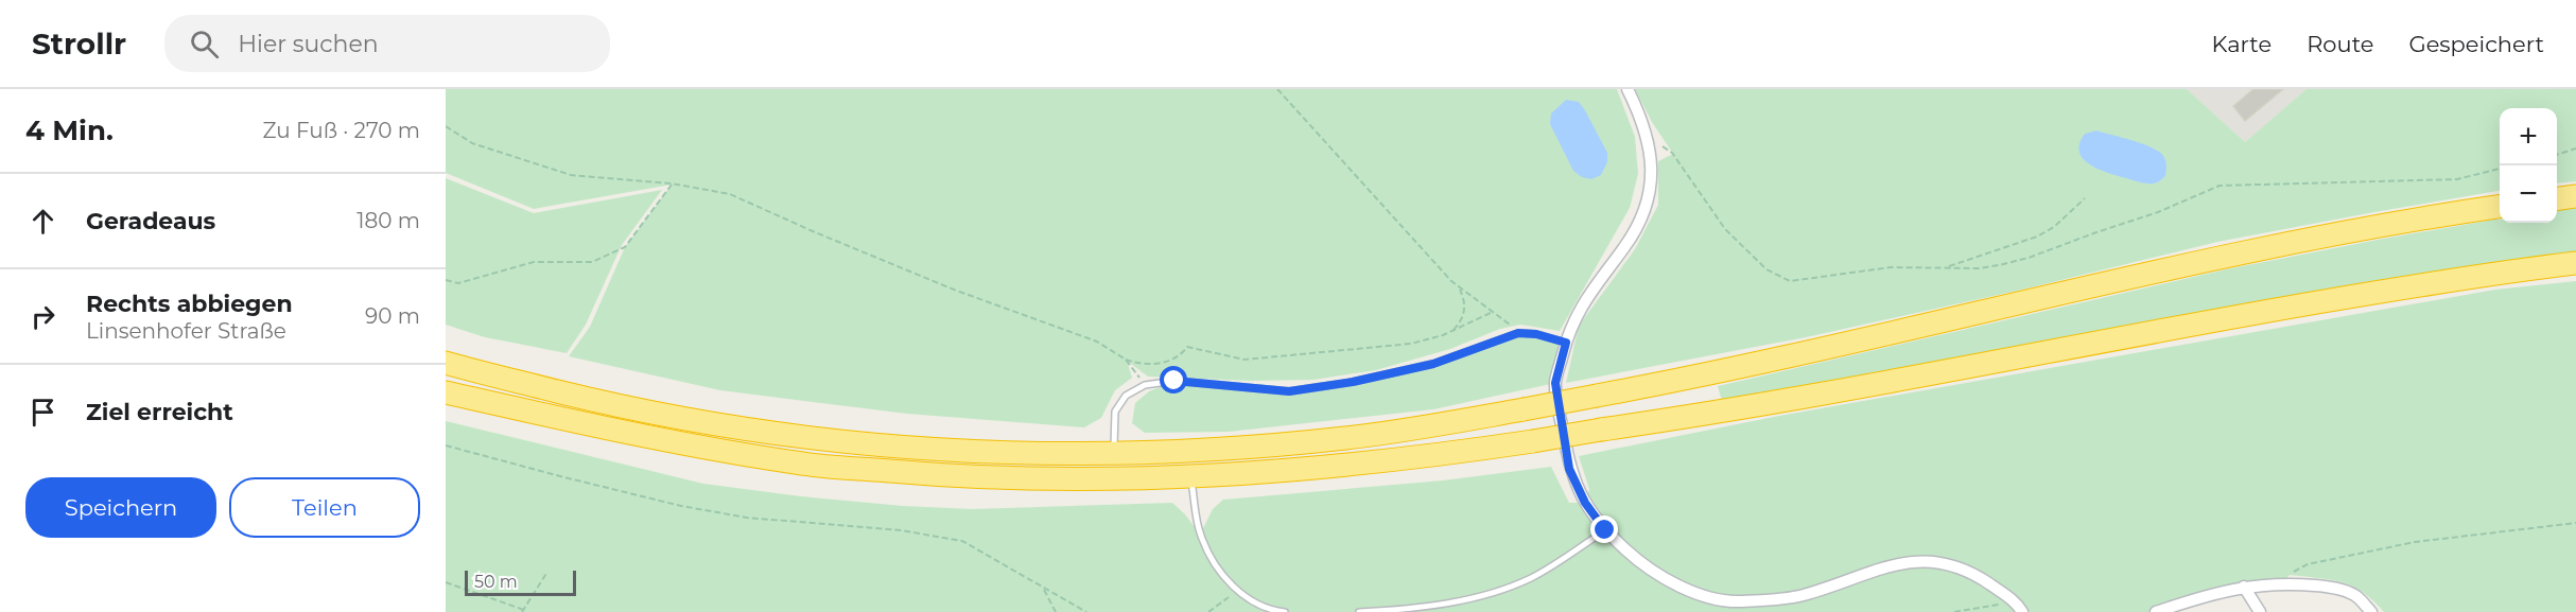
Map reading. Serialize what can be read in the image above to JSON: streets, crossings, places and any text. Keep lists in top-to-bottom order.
{
  "scale_bar": "50 m",
  "page": {
    "header": "Strollr",
    "search": "Hier suchen",
    "nav": ["Karte", "Route", "Gespeichert"],
    "heading": ["4 Min.", "Zu Fuß · 270 m"],
    "map_buttons": ["+", "−"],
    "list": [
      ["Geradeaus", "180 m"],
      ["Rechts abbiegen", "Linsenhofer Straße", "90 m"],
      "Ziel erreicht"
    ],
    "buttons": ["Speichern", "Teilen"],
    "scale": "50 m"
  }
}
